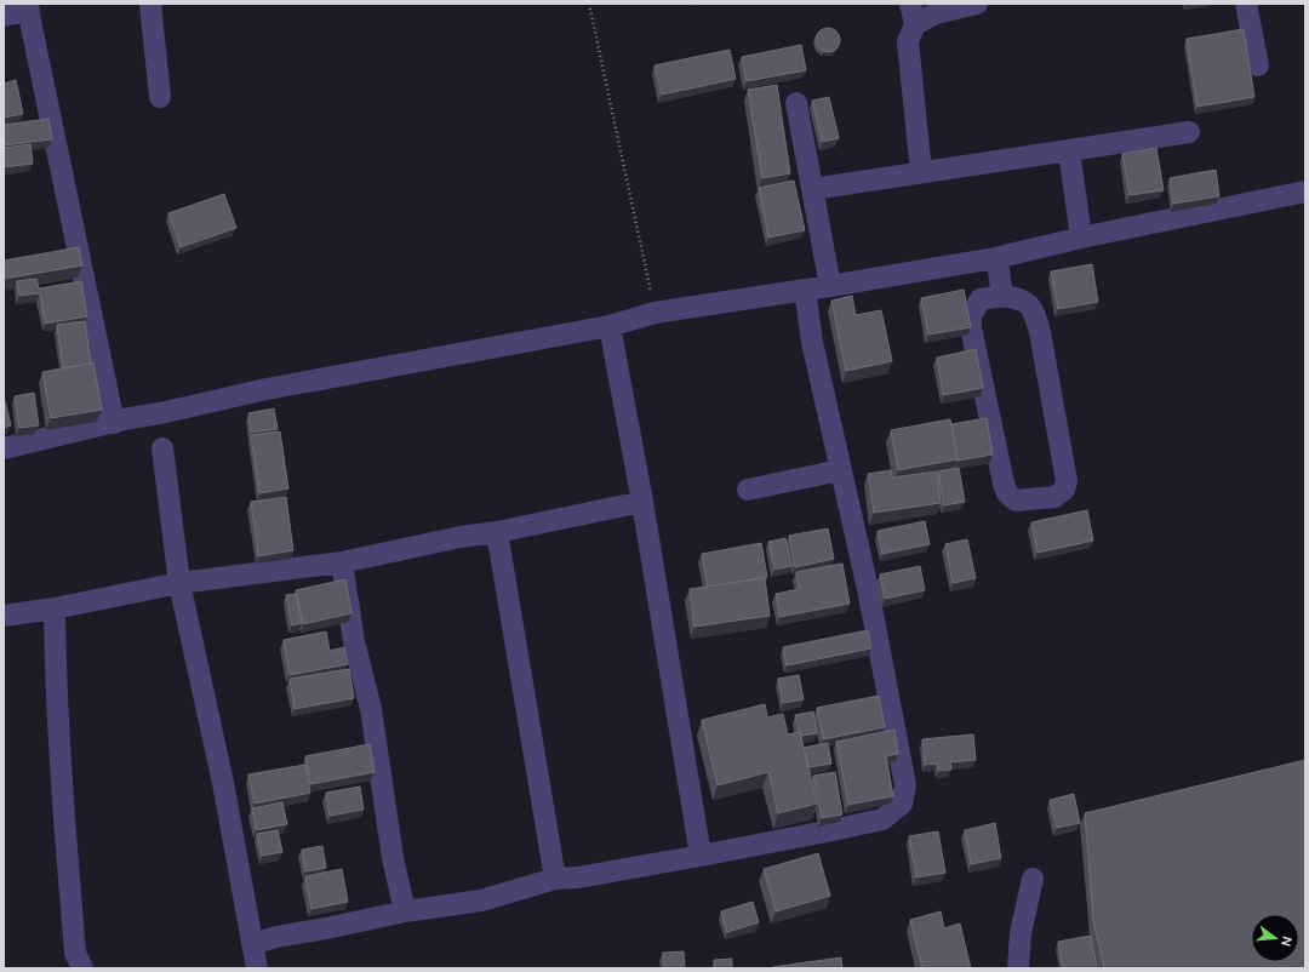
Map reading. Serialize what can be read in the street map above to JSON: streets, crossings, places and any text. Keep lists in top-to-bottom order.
{
  "north": "right"
}
